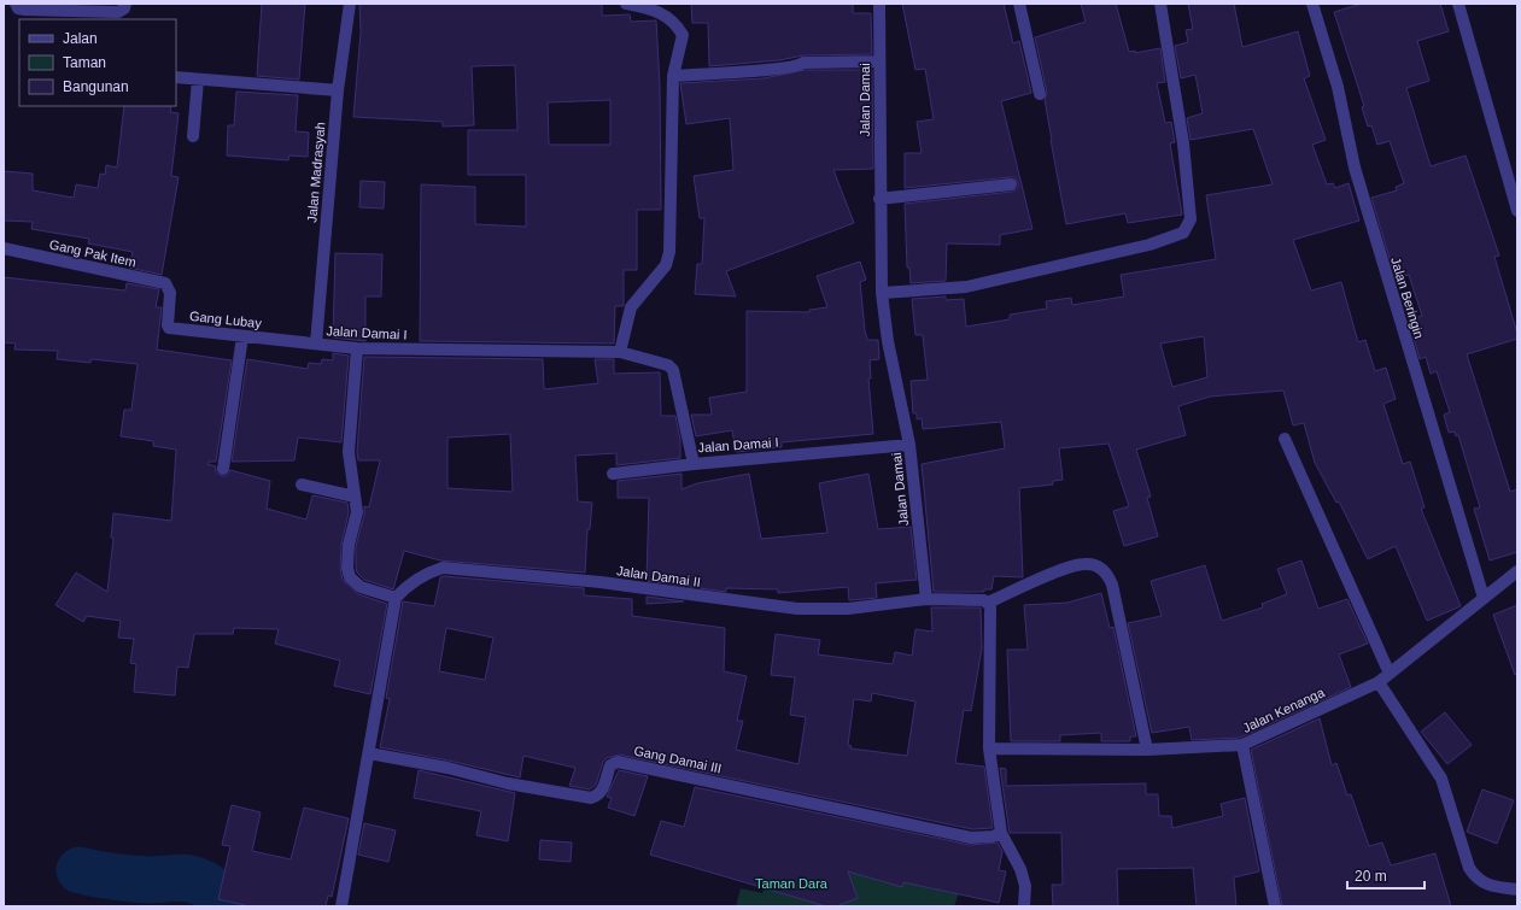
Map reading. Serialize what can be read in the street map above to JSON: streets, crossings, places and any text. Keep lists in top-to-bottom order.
{
  "streets": {
    "street": [
      "Jalan Damai",
      "Jalan Madrasyah",
      "Gang Pak Item",
      "Jalan Beringin",
      "Gang Lubay",
      "Jalan Damai I",
      "Jalan Damai II",
      "Jalan Kenanga",
      "Gang Damai III"
    ]
  },
  "crossings": [
    ["Jalan Damai", "Jalan Damai I"],
    ["Jalan Damai", "Jalan Damai II"],
    ["Jalan Madrasyah", "Gang Lubay"],
    ["Jalan Madrasyah", "Jalan Damai I"],
    ["Gang Pak Item", "Gang Lubay"],
    ["Jalan Beringin", "Jalan Kenanga"],
    ["Gang Lubay", "Jalan Damai I"]
  ],
  "parks": ["Taman Dara"],
  "legend": ["Jalan", "Taman", "Bangunan"],
  "scale_bar": "20 m"
}
